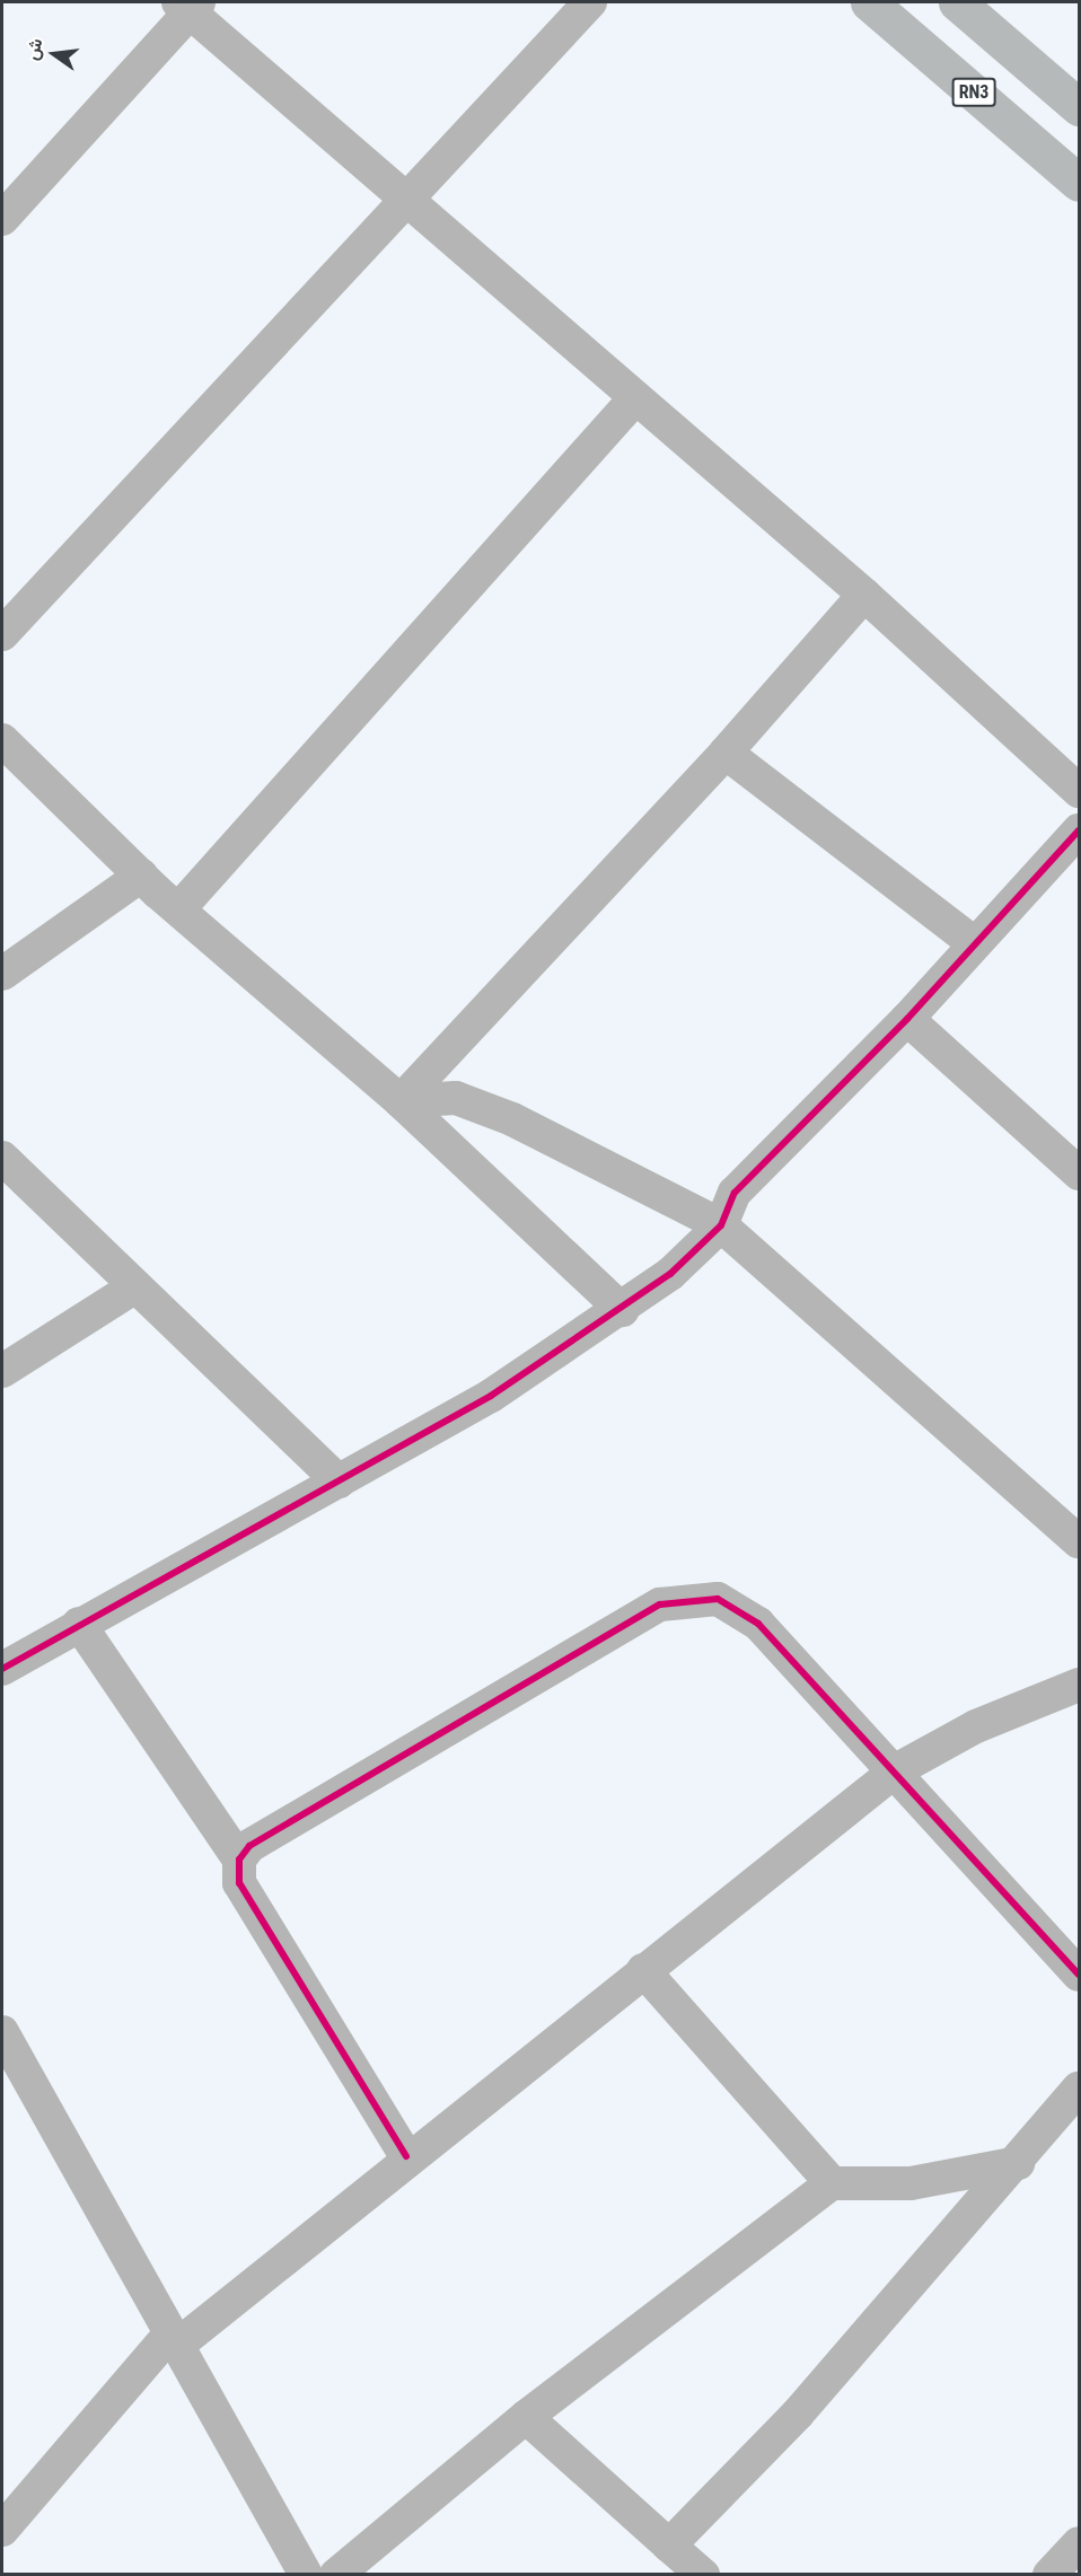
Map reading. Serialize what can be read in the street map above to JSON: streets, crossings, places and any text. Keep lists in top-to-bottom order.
{
  "streets": {
    "main road": ["RN3"]
  },
  "north": "left"
}
